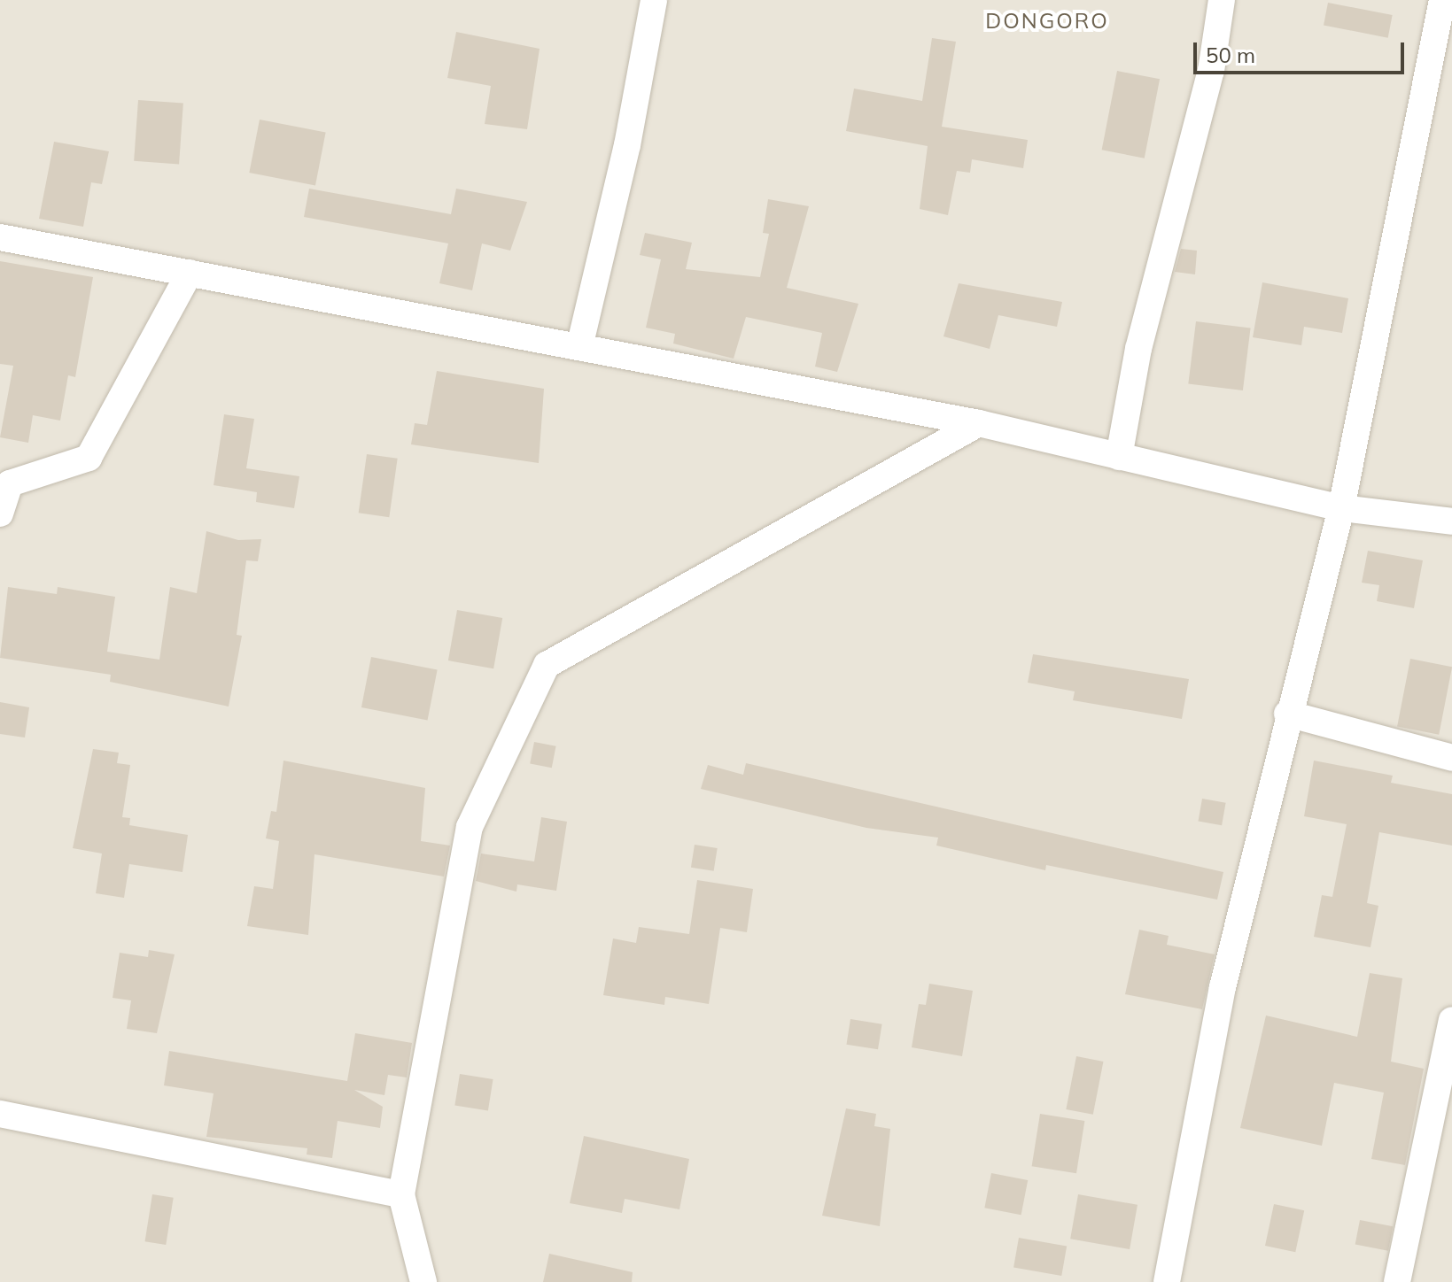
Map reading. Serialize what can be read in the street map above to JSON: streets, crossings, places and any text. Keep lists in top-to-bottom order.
{
  "districts": ["DONGORO"],
  "scale_bar": "50 m"
}
